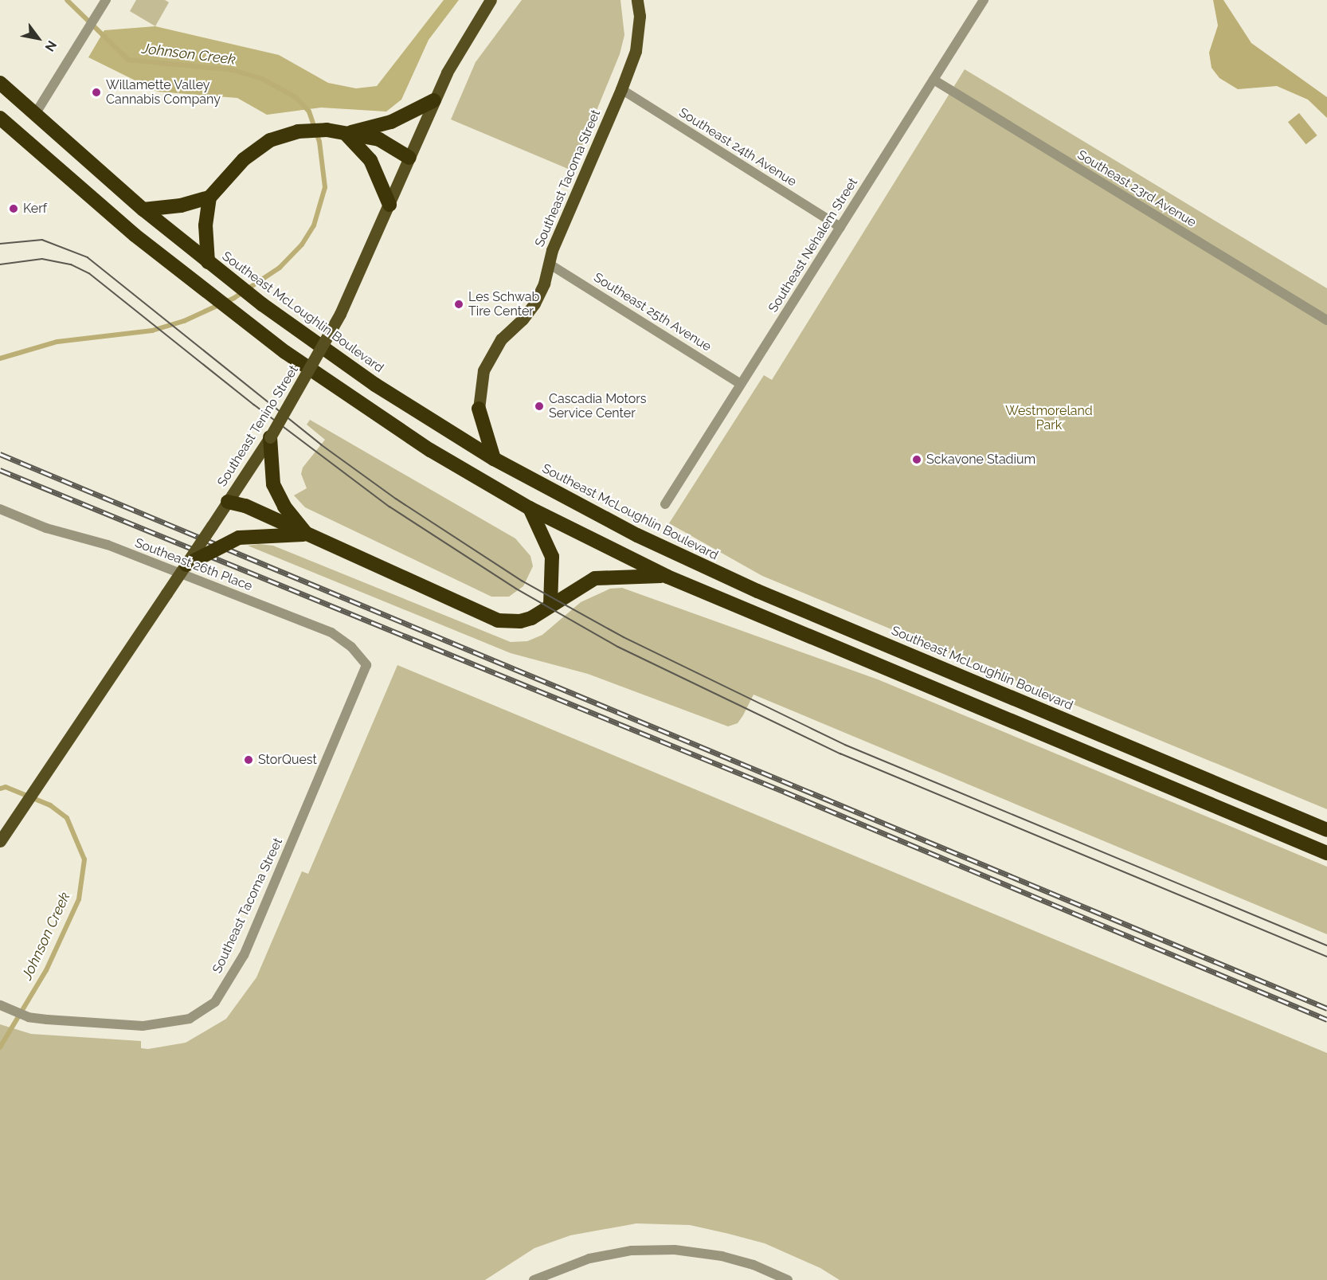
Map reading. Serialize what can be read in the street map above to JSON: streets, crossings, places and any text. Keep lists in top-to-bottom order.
{
  "streets": {
    "highway": ["Southeast McLoughlin Boulevard"],
    "main road": ["Southeast Tacoma Street", "Southeast Tenino Street"],
    "street": [
      "Southeast 24th Avenue",
      "Southeast 23rd Avenue",
      "Southeast Nehalem Street",
      "Southeast 25th Avenue",
      "Southeast 26th Place"
    ]
  },
  "crossings": [
    ["Southeast 24th Avenue", "Southeast Tacoma Street"],
    ["Southeast 24th Avenue", "Southeast Nehalem Street"],
    ["Southeast Tacoma Street", "Southeast 25th Avenue"],
    ["Southeast Tacoma Street", "Southeast 26th Place"],
    ["Southeast 23rd Avenue", "Southeast Nehalem Street"],
    ["Southeast Nehalem Street", "Southeast 25th Avenue"]
  ],
  "water": ["Johnson Creek"],
  "parks": ["Westmoreland Park"],
  "places": [
    "Willamette Valley Cannabis Company",
    "Kerf",
    "Les Schwab Tire Center",
    "Cascadia Motors Service Center",
    "Sckavone Stadium",
    "StorQuest"
  ],
  "north": "bottom right"
}
